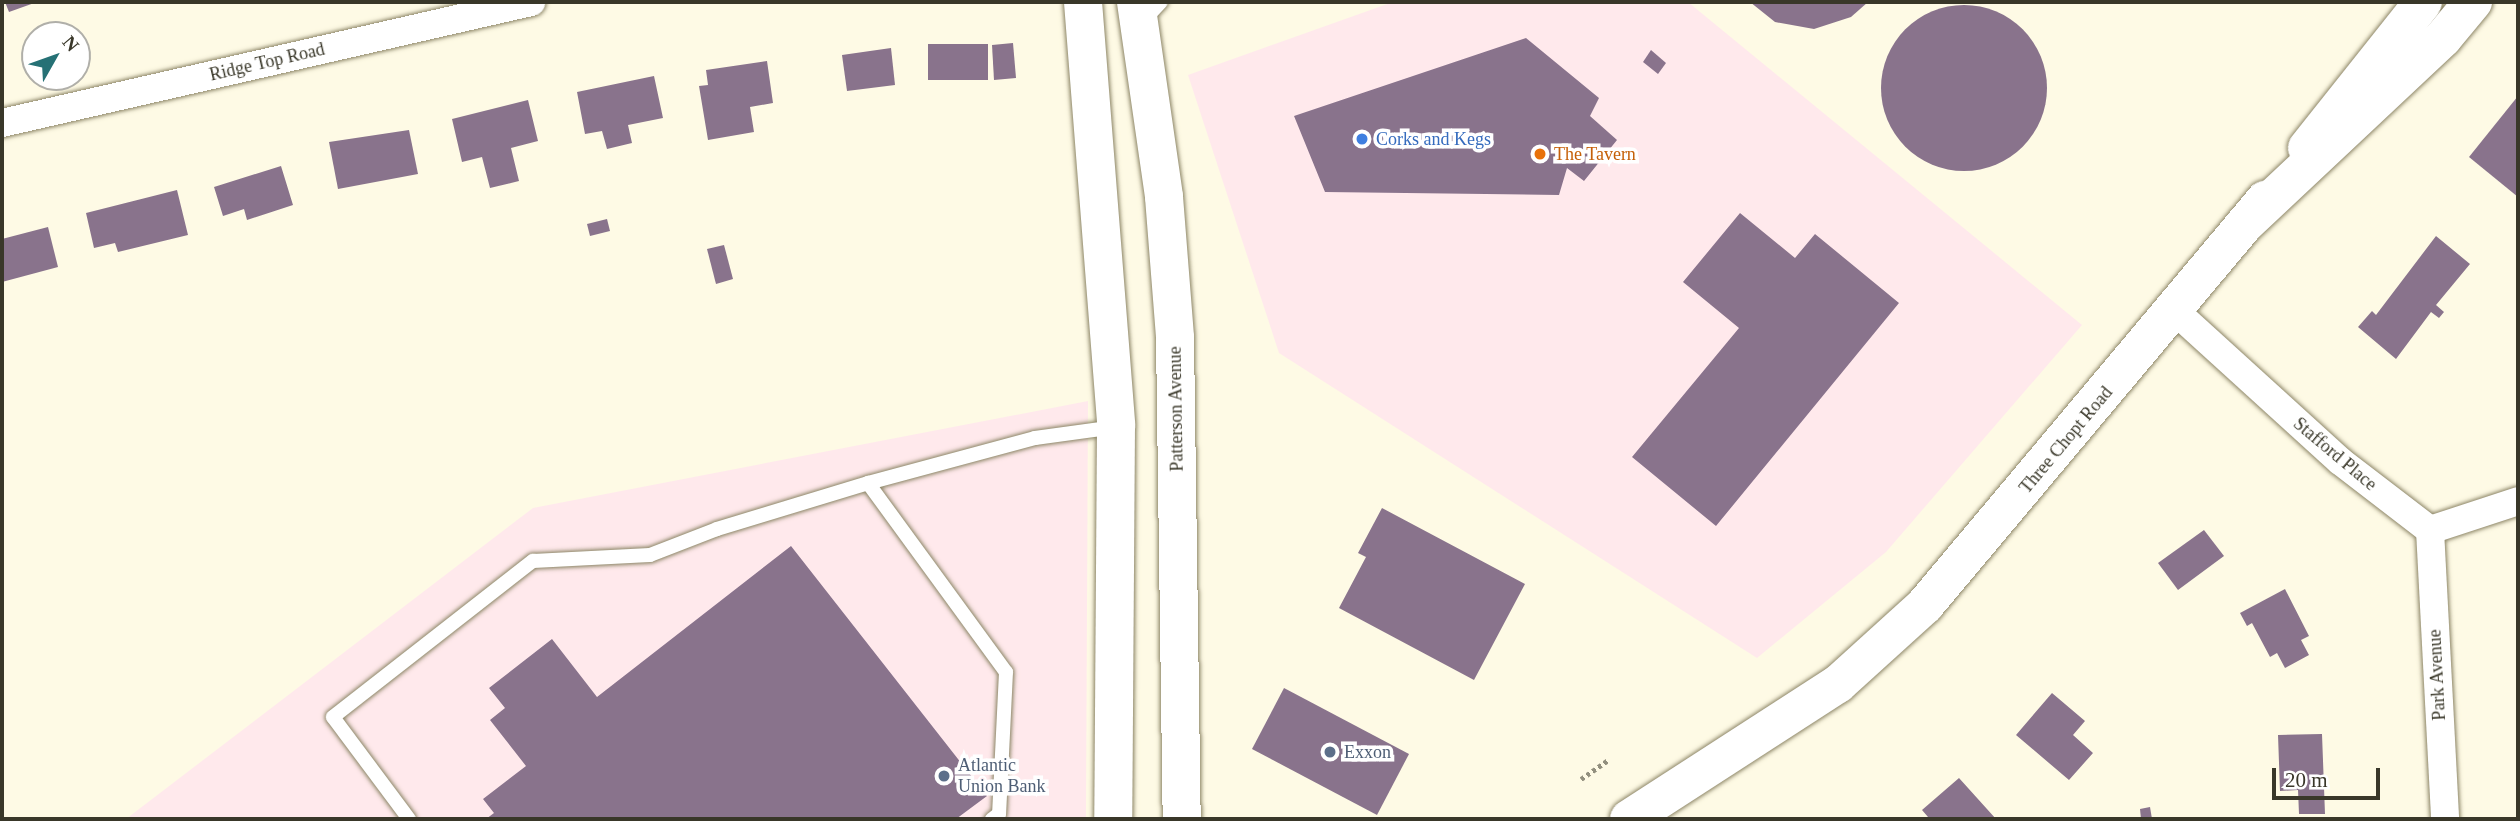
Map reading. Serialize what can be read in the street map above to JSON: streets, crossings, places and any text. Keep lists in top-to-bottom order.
{
  "streets": {
    "main road": ["Patterson Avenue", "Three Chopt Road"],
    "street": ["Ridge Top Road", "Stafford Place", "Park Avenue"]
  },
  "crossings": [
    ["Three Chopt Road", "Stafford Place"],
    ["Stafford Place", "Park Avenue"]
  ],
  "places": [
    "Corks and Kegs",
    "The Tavern",
    "Exxon",
    "Atlantic Union Bank"
  ],
  "scale_bar": "20 m",
  "north": "top right"
}
